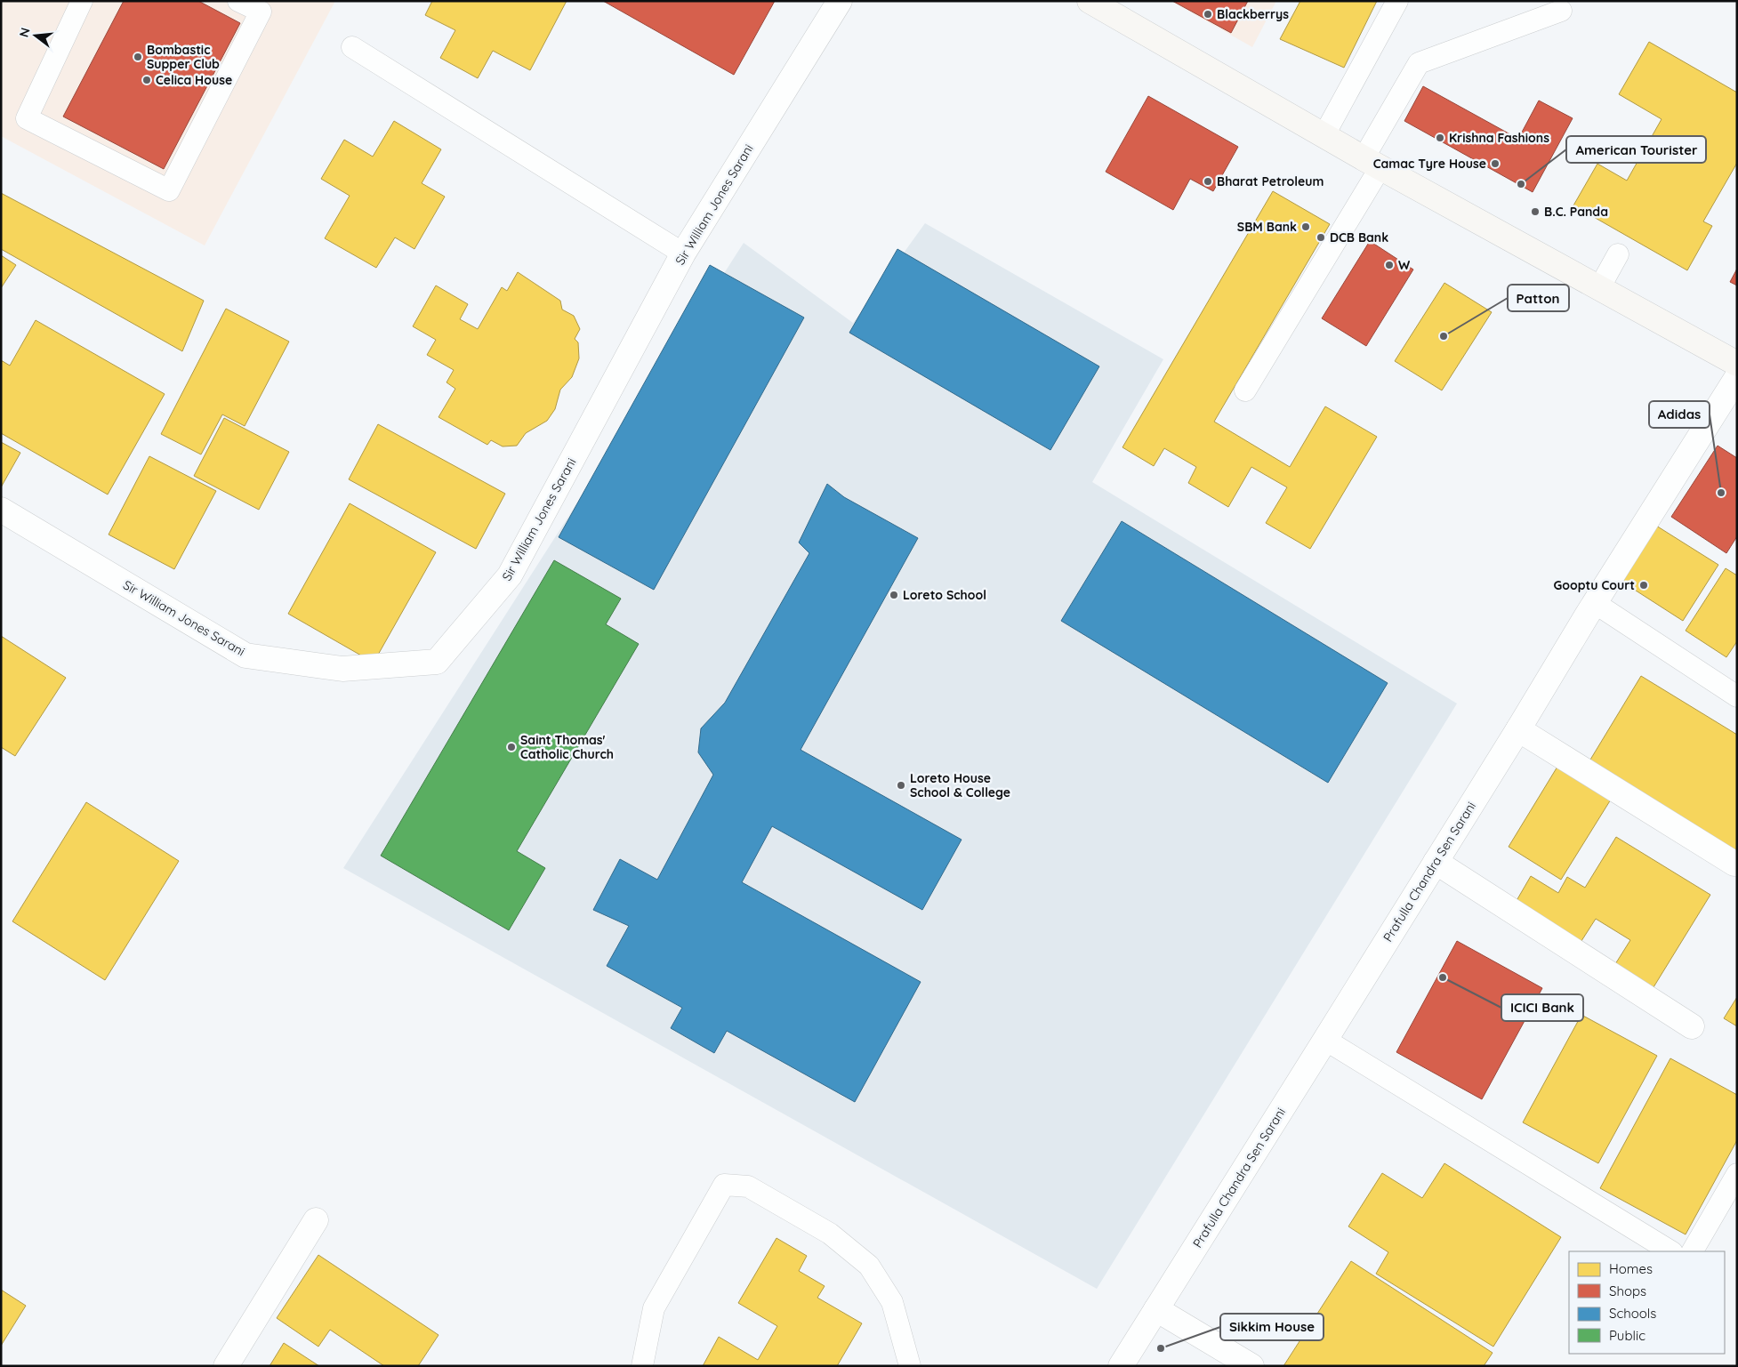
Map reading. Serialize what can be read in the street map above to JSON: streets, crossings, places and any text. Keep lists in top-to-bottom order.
{
  "streets": {
    "street": ["Sir William Jones Sarani", "Prafulla Chandra Sen Sarani"]
  },
  "places": [
    "Blackberrys",
    "Bombastic Supper Club",
    "Celica House",
    "Krishna Fashions",
    "Camac Tyre House",
    "Bharat Petroleum",
    "American Tourister",
    "B.C. Panda",
    "SBM Bank",
    "DCB Bank",
    "W",
    "Patton",
    "Adidas",
    "Gooptu Court",
    "Loreto School",
    "Saint Thomas' Catholic Church",
    "Loreto House School & College",
    "ICICI Bank",
    "Sikkim House"
  ],
  "legend": [
    "Homes",
    "Shops",
    "Schools",
    "Public"
  ],
  "north": "left"
}
